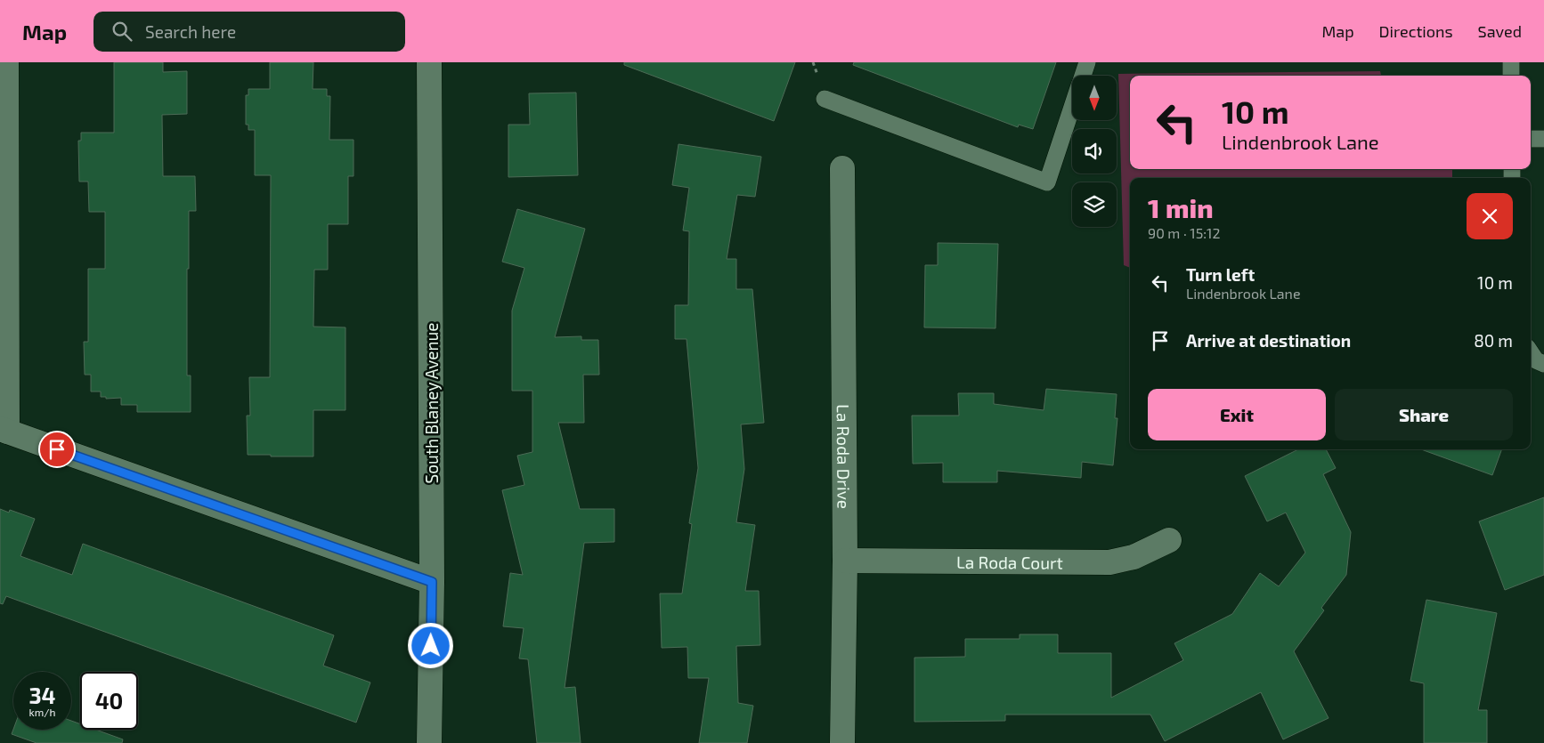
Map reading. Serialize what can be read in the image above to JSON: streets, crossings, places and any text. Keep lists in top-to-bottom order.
{
  "streets": {
    "street": ["South Blaney Avenue", "La Roda Drive", "La Roda Court"]
  },
  "crossings": [
    ["La Roda Drive", "La Roda Court"]
  ],
  "north": "bottom",
  "page": {
    "header": "Map",
    "search": "Search here",
    "nav": ["Map", "Directions", "Saved"],
    "turn": ["10 m", "Lindenbrook Lane"],
    "heading": ["1 min", "90 m · 15:12"],
    "list": [
      {
        "name": "Turn left",
        "note": "Lindenbrook Lane",
        "value": "10 m"
      },
      {
        "name": "Arrive at destination",
        "value": "80 m"
      }
    ],
    "buttons": ["Exit", "Share"],
    "speed": "34 km/h",
    "limit": "40"
  }
}
